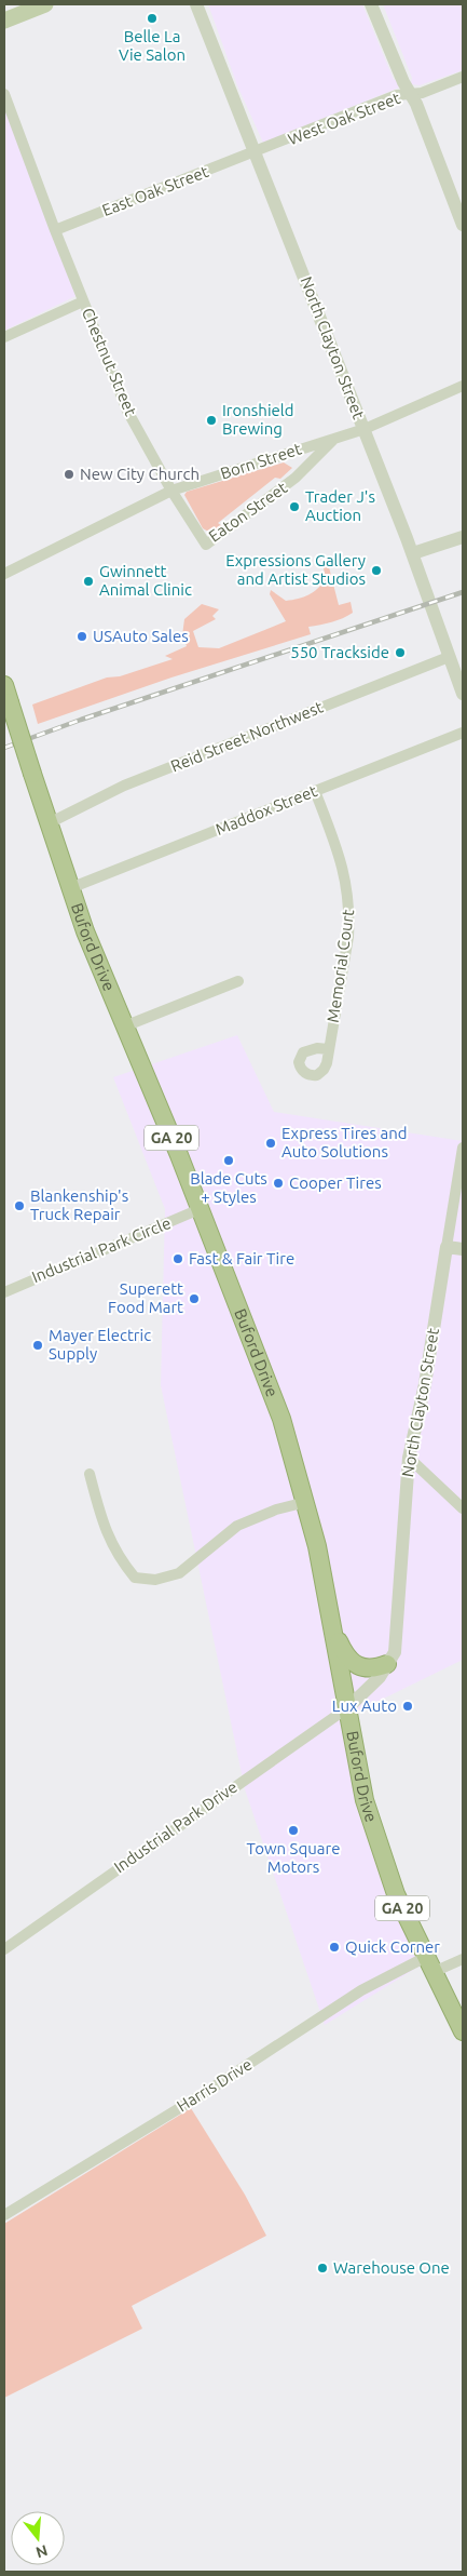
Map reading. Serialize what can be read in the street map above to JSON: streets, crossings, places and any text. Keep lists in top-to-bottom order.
{
  "streets": {
    "highway": ["Buford Drive", "GA 20"],
    "street": [
      "West Oak Street",
      "East Oak Street",
      "North Clayton Street",
      "Chestnut Street",
      "Born Street",
      "Eaton Street",
      "Reid Street Northwest",
      "Maddox Street",
      "Memorial Court",
      "Industrial Park Circle",
      "Industrial Park Drive",
      "Harris Drive"
    ]
  },
  "crossings": [
    ["West Oak Street", "East Oak Street"],
    ["West Oak Street", "North Clayton Street"],
    ["East Oak Street", "North Clayton Street"],
    ["East Oak Street", "Chestnut Street"],
    ["North Clayton Street", "Born Street"],
    ["North Clayton Street", "Reid Street Northwest"],
    ["North Clayton Street", "Buford Drive"],
    ["North Clayton Street", "Industrial Park Drive"],
    ["Chestnut Street", "Born Street"],
    ["Chestnut Street", "Eaton Street"],
    ["Born Street", "Eaton Street"],
    ["Reid Street Northwest", "Buford Drive"],
    ["Maddox Street", "Buford Drive"],
    ["Maddox Street", "Memorial Court"],
    ["Buford Drive", "Industrial Park Circle"],
    ["Buford Drive", "Industrial Park Drive"],
    ["Buford Drive", "Harris Drive"]
  ],
  "places": [
    "Belle La Vie Salon",
    "Ironshield Brewing",
    "New City Church",
    "Trader J's Auction",
    "Expressions Gallery and Artist Studios",
    "Gwinnett Animal Clinic",
    "USAuto Sales",
    "550 Trackside",
    "Express Tires and Auto Solutions",
    "Blade Cuts + Styles",
    "Cooper Tires",
    "Blankenship's Truck Repair",
    "Fast & Fair Tire",
    "Superett Food Mart",
    "Mayer Electric Supply",
    "Lux Auto",
    "Town Square Motors",
    "Quick Corner",
    "Warehouse One"
  ],
  "north": "bottom"
}
